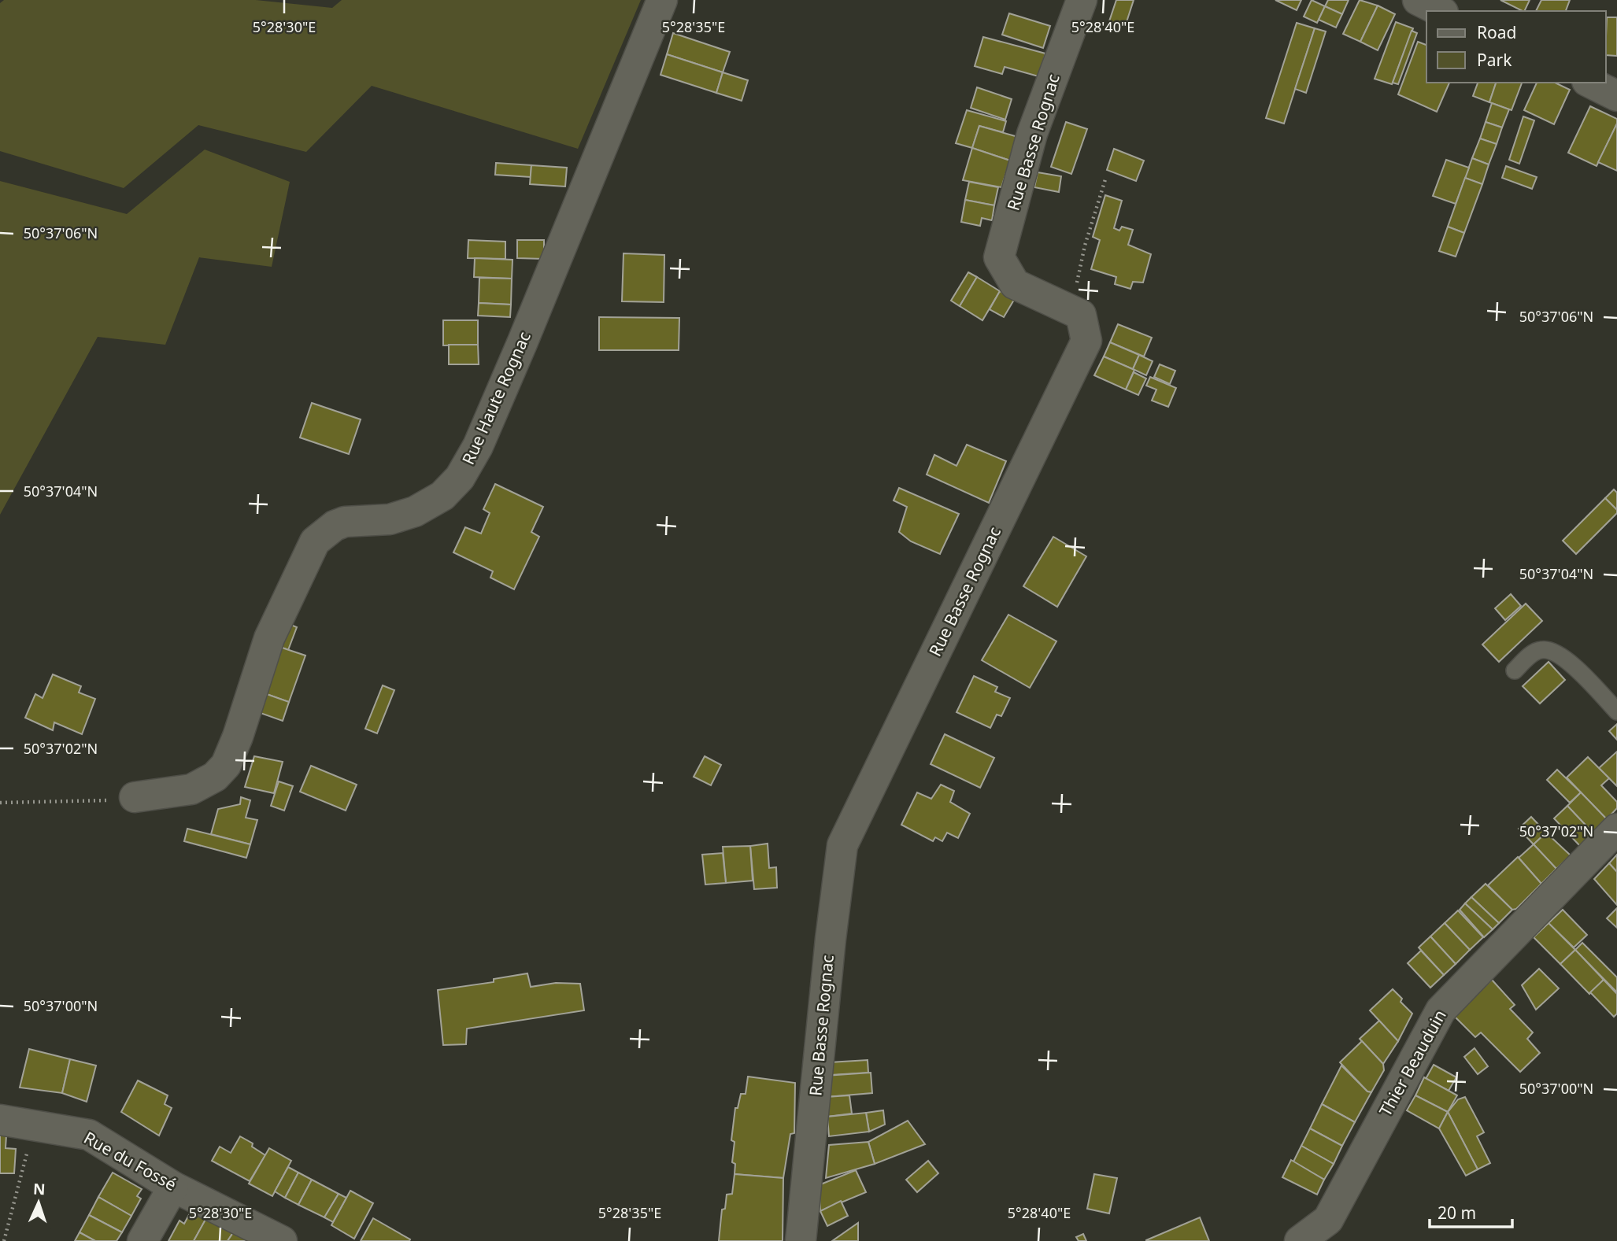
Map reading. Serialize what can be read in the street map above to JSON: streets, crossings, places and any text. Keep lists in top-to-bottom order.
{
  "streets": {
    "street": [
      "Rue Basse Rognac",
      "Rue Haute Rognac",
      "Thier Beauduin",
      "Rue du Fossé"
    ]
  },
  "legend": ["Road", "Park"],
  "scale_bar": "20 m",
  "north": "top",
  "coordinates": [
    "5°28'30\"E",
    "5°28'35\"E",
    "5°28'40\"E",
    "50°37'06\"N",
    "50°37'04\"N",
    "50°37'02\"N",
    "50°37'00\"N"
  ]
}
